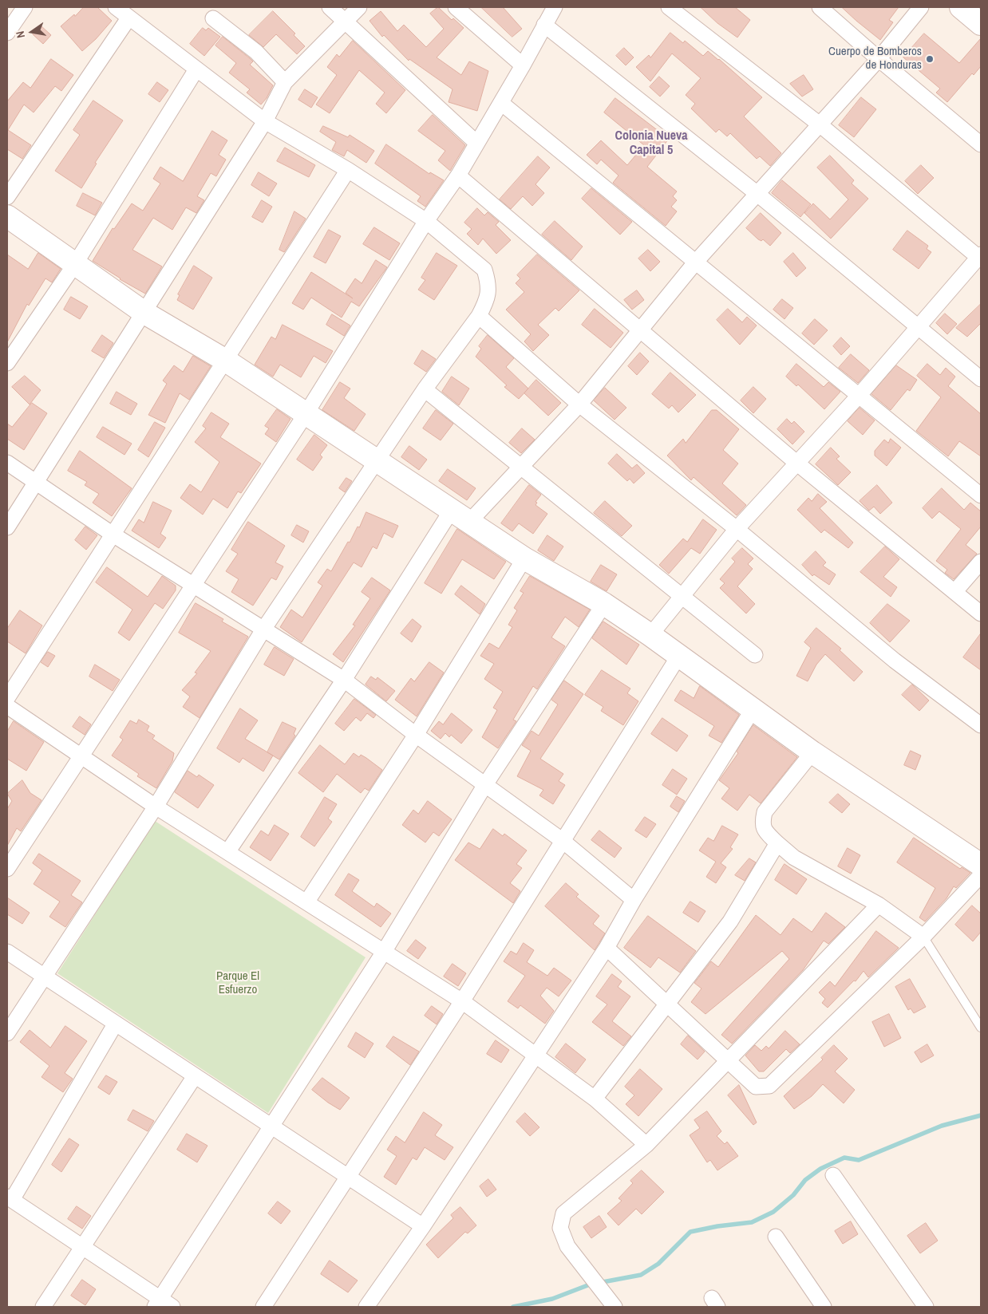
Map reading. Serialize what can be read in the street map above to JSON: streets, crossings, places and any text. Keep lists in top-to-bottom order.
{
  "districts": ["Colonia Nueva Capital 5"],
  "parks": ["Parque El Esfuerzo"],
  "places": ["Cuerpo de Bomberos de Honduras"],
  "north": "left"
}
